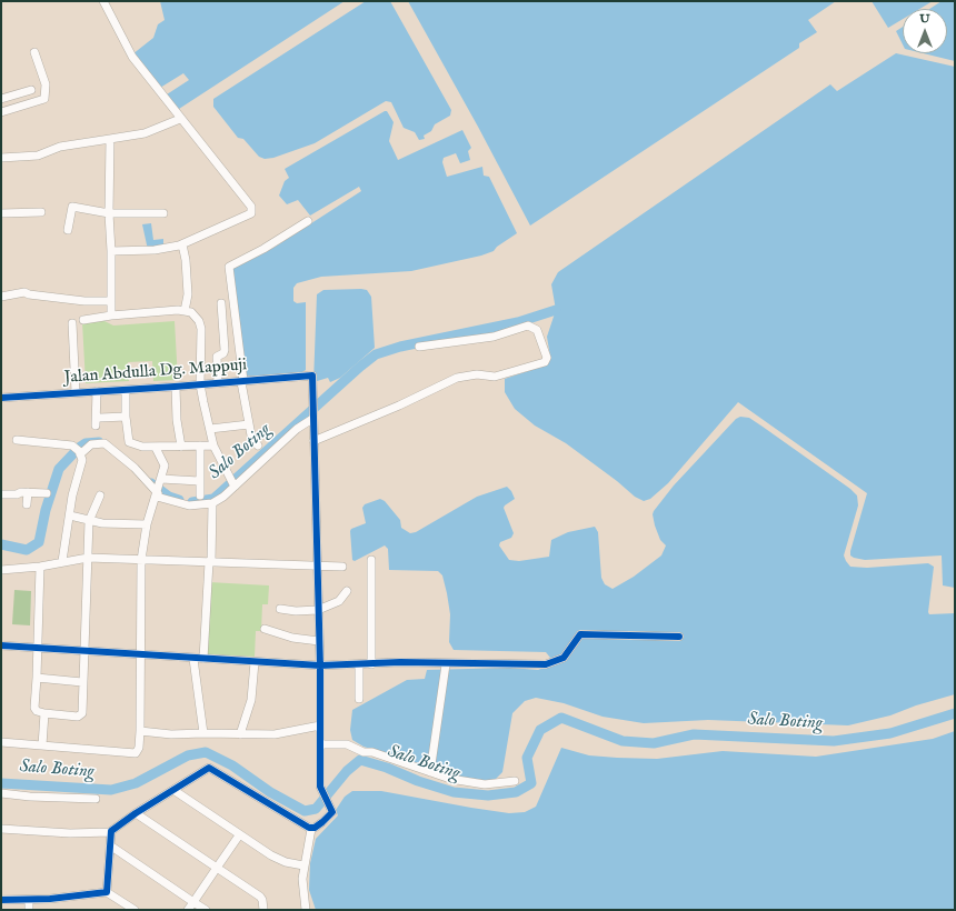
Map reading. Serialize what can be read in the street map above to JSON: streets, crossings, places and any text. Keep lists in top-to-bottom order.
{
  "streets": {
    "street": ["Jalan Abdulla Dg. Mappuji"]
  },
  "water": ["Salo Boting"],
  "north": "top"
}
